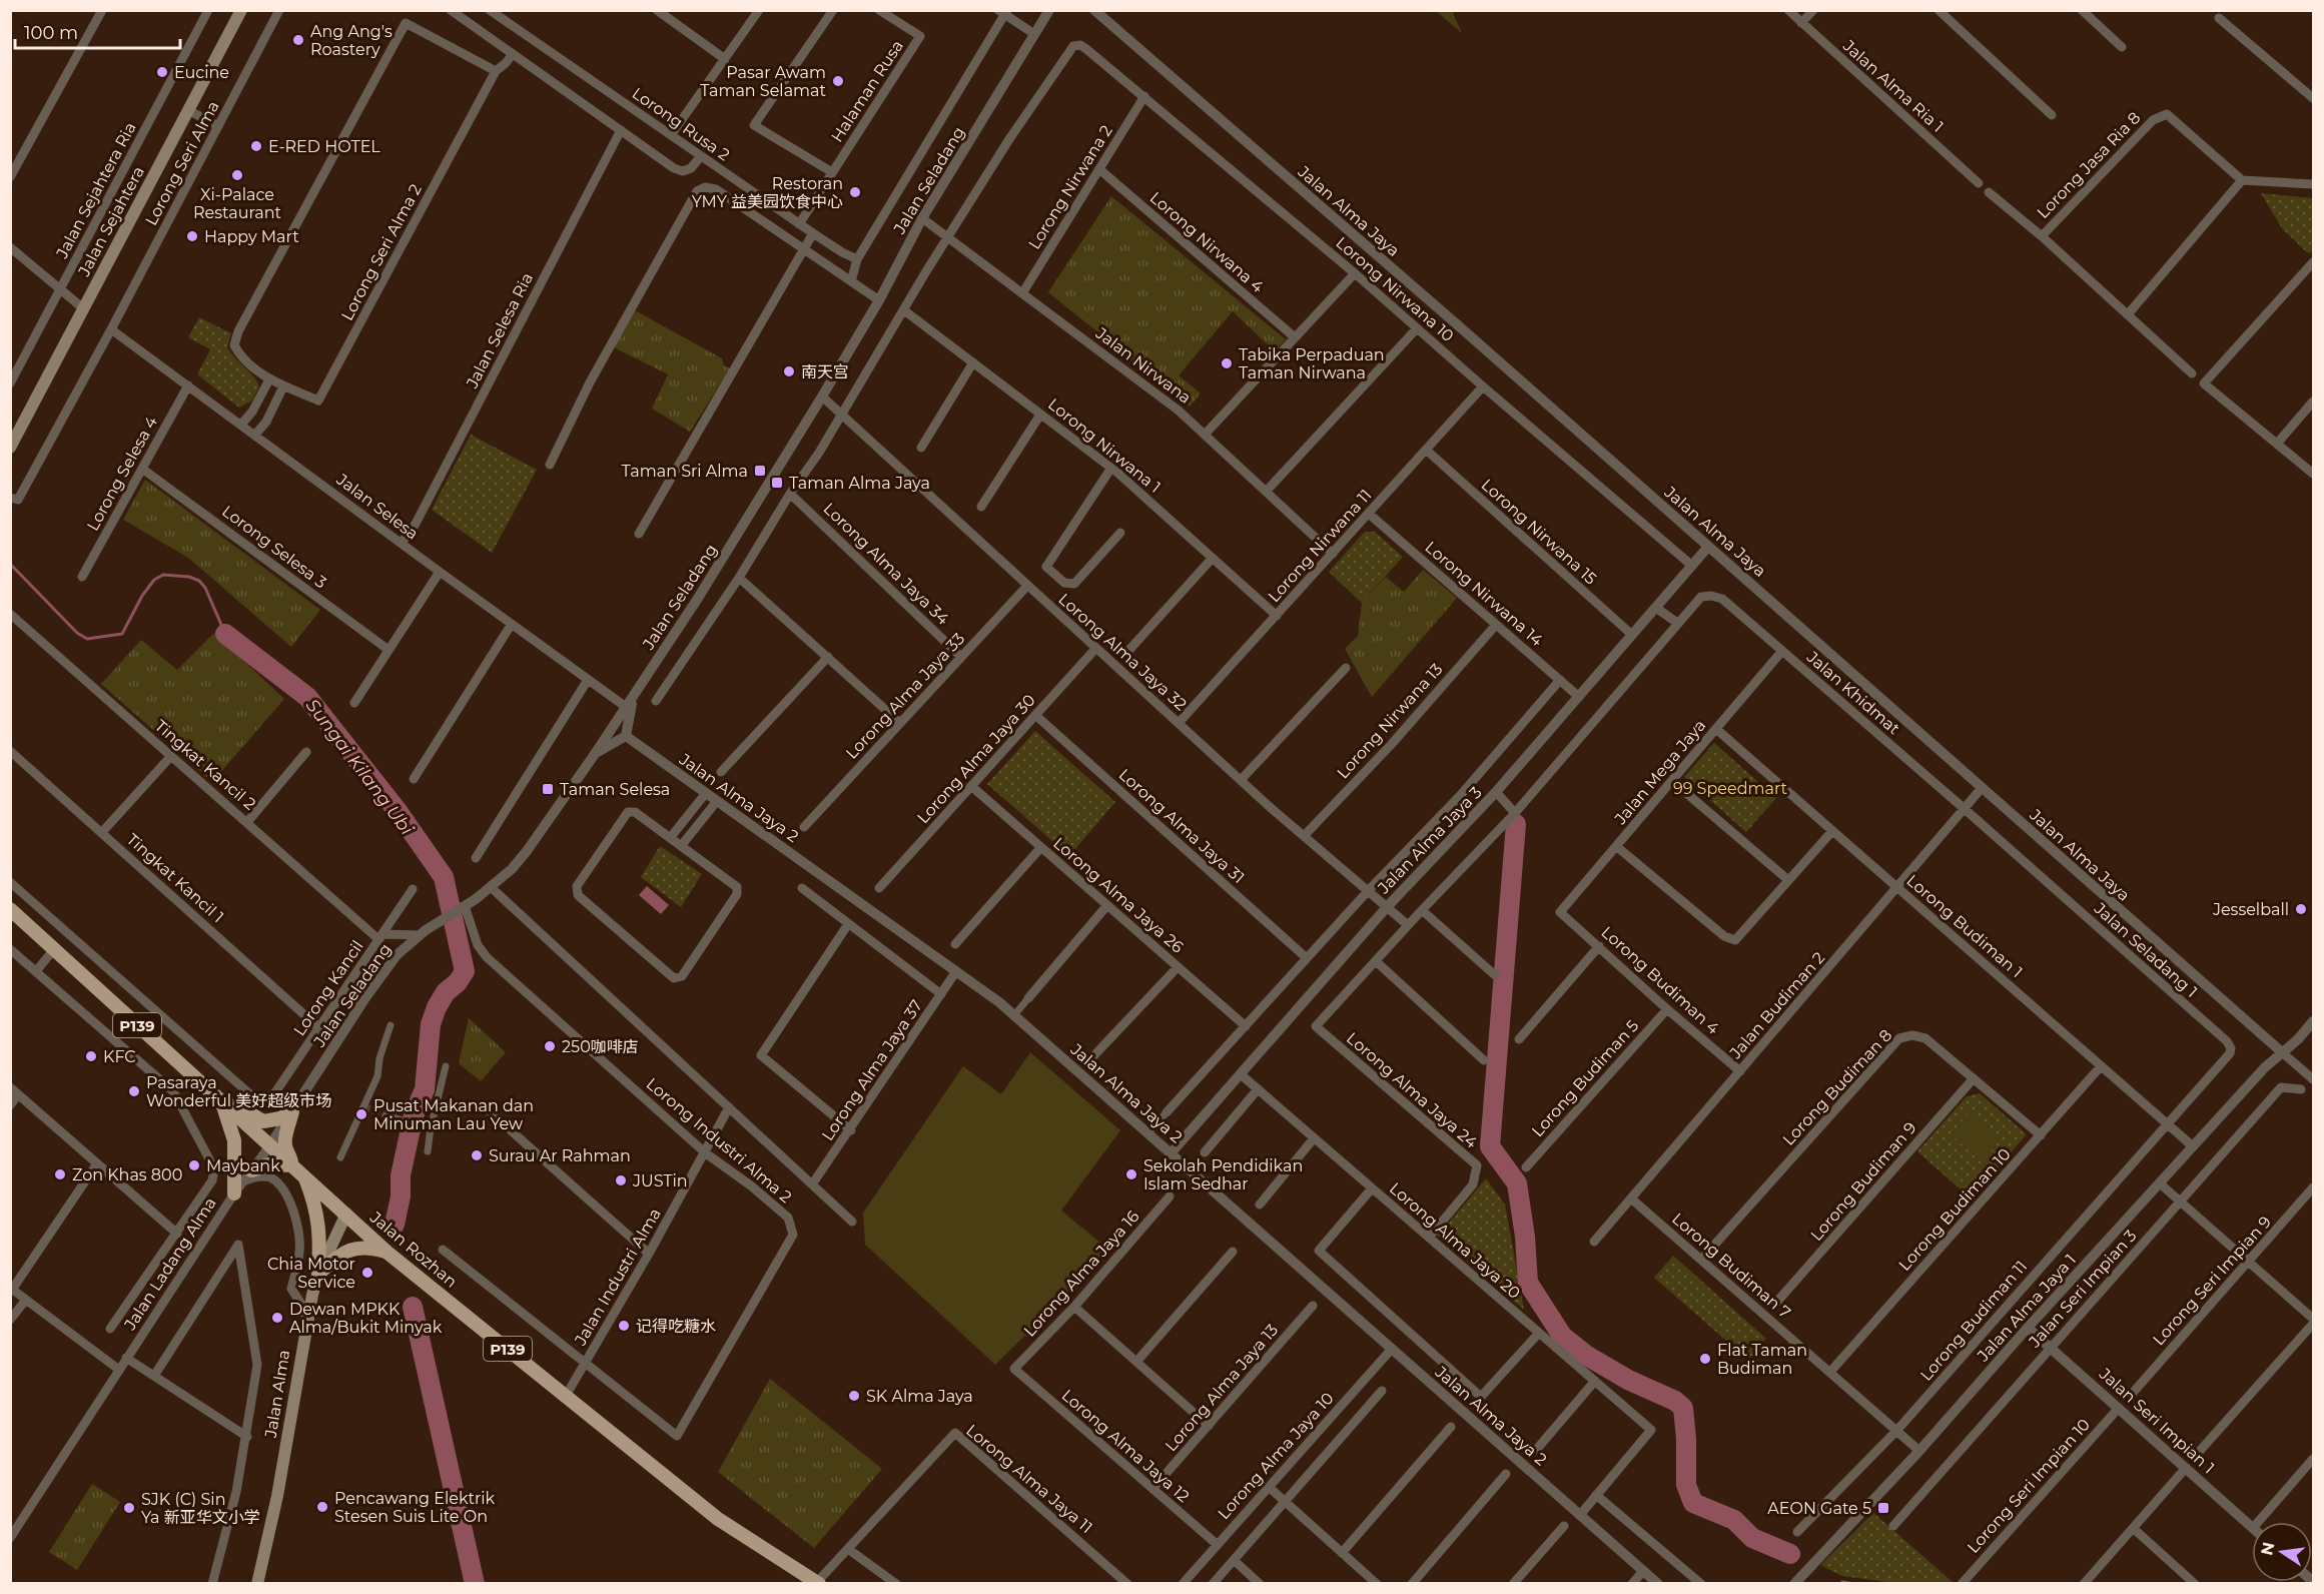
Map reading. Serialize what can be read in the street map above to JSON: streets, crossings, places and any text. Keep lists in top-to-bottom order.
{
  "streets": {
    "main road": [
      "Jalan Sejahtera",
      "P139",
      "Jalan Rozhan",
      "Jalan Alma"
    ],
    "street": [
      "Jalan Alma Ria 1",
      "Halaman Rusa",
      "Lorong Rusa 2",
      "Lorong Seri Alma",
      "Lorong Jasa Ria 8",
      "Jalan Seladang",
      "Lorong Nirwana 2",
      "Jalan Sejahtera Ria",
      "Jalan Alma Jaya",
      "Lorong Nirwana 4",
      "Lorong Seri Alma 2",
      "Lorong Nirwana 10",
      "Jalan Selesa Ria",
      "Jalan Nirwana",
      "Lorong Nirwana 1",
      "Lorong Selesa 4",
      "Jalan Selesa",
      "Lorong Nirwana 15",
      "Lorong Nirwana 11",
      "Lorong Selesa 3",
      "Lorong Alma Jaya 34",
      "Lorong Nirwana 14",
      "Lorong Alma Jaya 32",
      "Jalan Khidmat",
      "Lorong Alma Jaya 33",
      "Lorong Nirwana 13",
      "Lorong Alma Jaya 30",
      "Tingkat Kancil 2",
      "Jalan Mega Jaya",
      "Jalan Alma Jaya 2",
      "Lorong Alma Jaya 31",
      "Jalan Alma Jaya 3",
      "Tingkat Kancil 1",
      "Lorong Alma Jaya 26",
      "Lorong Budiman 1",
      "Jalan Seladang 1",
      "Lorong Budiman 4",
      "Lorong Kancil",
      "Jalan Budiman 2",
      "Lorong Alma Jaya 37",
      "Lorong Budiman 5",
      "Lorong Budiman 8",
      "Lorong Alma Jaya 24",
      "Lorong Industri Alma 2",
      "Lorong Budiman 9",
      "Lorong Budiman 10",
      "Lorong Alma Jaya 20",
      "Jalan Ladang Alma",
      "Lorong Budiman 7",
      "Lorong Alma Jaya 16",
      "Jalan Industri Alma",
      "Lorong Seri Impian 9",
      "Jalan Seri Impian 3",
      "Jalan Alma Jaya 1",
      "Lorong Budiman 11",
      "Lorong Alma Jaya 13",
      "Jalan Seri Impian 1",
      "Lorong Alma Jaya 12",
      "Lorong Alma Jaya 10",
      "Lorong Alma Jaya 11",
      "Lorong Seri Impian 10"
    ]
  },
  "crossings": [
    ["Halaman Rusa", "Lorong Rusa 2"],
    ["Lorong Rusa 2", "Jalan Seladang"],
    ["Lorong Seri Alma", "Jalan Selesa"],
    ["Jalan Seladang", "Jalan Nirwana"],
    ["Jalan Seladang", "Jalan Selesa"],
    ["Jalan Seladang", "Lorong Alma Jaya 32"],
    ["Jalan Seladang", "Lorong Industri Alma 2"],
    ["Jalan Seladang", "Jalan Rozhan"],
    ["Jalan Seladang", "Jalan Ladang Alma"],
    ["Lorong Nirwana 2", "Lorong Nirwana 4"],
    ["Lorong Nirwana 2", "Lorong Nirwana 10"],
    ["Lorong Nirwana 2", "Jalan Nirwana"],
    ["Jalan Alma Jaya", "Jalan Alma Jaya 3"],
    ["Jalan Alma Jaya", "Jalan Budiman 2"],
    ["Jalan Alma Jaya", "Jalan Alma Jaya 1"],
    ["Lorong Nirwana 10", "Jalan Nirwana"],
    ["Lorong Nirwana 10", "Lorong Nirwana 11"],
    ["Lorong Nirwana 10", "Jalan Alma Jaya 3"],
    ["Jalan Selesa Ria", "Jalan Selesa"],
    ["Jalan Nirwana", "Lorong Nirwana 11"],
    ["Lorong Nirwana 1", "Lorong Nirwana 11"],
    ["Lorong Selesa 4", "Jalan Selesa"],
    ["Lorong Selesa 4", "Lorong Selesa 3"],
    ["Lorong Nirwana 15", "Lorong Nirwana 11"],
    ["Lorong Nirwana 15", "Jalan Alma Jaya 3"],
    ["Lorong Nirwana 11", "Lorong Nirwana 14"],
    ["Lorong Nirwana 11", "Lorong Alma Jaya 32"],
    ["Lorong Alma Jaya 34", "Lorong Alma Jaya 33"],
    ["Lorong Nirwana 14", "Lorong Nirwana 13"],
    ["Lorong Nirwana 14", "Jalan Alma Jaya 3"],
    ["Lorong Alma Jaya 32", "Lorong Alma Jaya 33"],
    ["Lorong Alma Jaya 32", "Lorong Nirwana 13"],
    ["Lorong Alma Jaya 32", "Lorong Alma Jaya 30"],
    ["Lorong Alma Jaya 32", "Jalan Alma Jaya 3"],
    ["Jalan Khidmat", "Jalan Mega Jaya"],
    ["Jalan Khidmat", "Jalan Seladang 1"],
    ["Jalan Khidmat", "Jalan Budiman 2"],
    ["Lorong Alma Jaya 30", "Lorong Alma Jaya 31"],
    ["Lorong Alma Jaya 30", "Lorong Alma Jaya 26"],
    ["Tingkat Kancil 2", "Lorong Kancil"],
    ["Jalan Mega Jaya", "Lorong Budiman 1"],
    ["Jalan Mega Jaya", "Lorong Budiman 4"],
    ["Jalan Alma Jaya 2", "Jalan Alma Jaya 3"],
    ["Jalan Alma Jaya 2", "Lorong Alma Jaya 37"],
    ["Jalan Alma Jaya 2", "Lorong Alma Jaya 20"],
    ["Jalan Alma Jaya 2", "Lorong Alma Jaya 10"],
    ["Lorong Alma Jaya 31", "Jalan Alma Jaya 3"],
    ["Jalan Alma Jaya 3", "Lorong Alma Jaya 26"],
    ["Jalan Alma Jaya 3", "Lorong Alma Jaya 20"],
    ["Tingkat Kancil 1", "Lorong Kancil"],
    ["Lorong Budiman 1", "Jalan Seladang 1"],
    ["Lorong Budiman 1", "Jalan Budiman 2"],
    ["Lorong Budiman 1", "Lorong Budiman 10"],
    ["Lorong Budiman 1", "Jalan Alma Jaya 1"],
    ["Lorong Budiman 1", "Lorong Budiman 11"],
    ["Jalan Seladang 1", "Jalan Budiman 2"],
    ["Jalan Seladang 1", "Lorong Budiman 11"],
    ["Lorong Budiman 4", "Jalan Budiman 2"],
    ["Lorong Budiman 4", "Lorong Budiman 5"],
    ["Jalan Budiman 2", "Lorong Budiman 7"],
    ["Lorong Budiman 8", "Lorong Budiman 9"],
    ["Lorong Budiman 8", "Lorong Budiman 10"],
    ["Lorong Budiman 8", "Lorong Budiman 7"],
    ["Lorong Alma Jaya 24", "Lorong Alma Jaya 20"],
    ["Lorong Industri Alma 2", "Jalan Rozhan"],
    ["Lorong Industri Alma 2", "Jalan Industri Alma"],
    ["Lorong Budiman 10", "Lorong Budiman 7"],
    ["Jalan Rozhan", "Jalan Ladang Alma"],
    ["Jalan Rozhan", "Jalan Industri Alma"],
    ["Jalan Rozhan", "Jalan Alma"],
    ["Jalan Rozhan", "Lorong Alma Jaya 11"],
    ["Lorong Budiman 7", "Jalan Alma Jaya 1"],
    ["Lorong Budiman 7", "Lorong Budiman 11"],
    ["Lorong Alma Jaya 16", "Lorong Alma Jaya 12"],
    ["Jalan Seri Impian 3", "Jalan Seri Impian 1"],
    ["Jalan Alma Jaya 1", "Jalan Seri Impian 1"],
    ["Lorong Alma Jaya 13", "Lorong Alma Jaya 12"],
    ["Jalan Seri Impian 1", "Lorong Seri Impian 10"],
    ["Lorong Alma Jaya 12", "Lorong Alma Jaya 10"]
  ],
  "water": ["Sungai Kilang Ubi"],
  "parks": ["99 Speedmart"],
  "places": {
    "other": [
      "Ang Ang's Roastery",
      "Eucine",
      "Pasar Awam Taman Selamat",
      "E-RED HOTEL",
      "Xi-Palace Restaurant",
      "Restoran YMY 益美园饮食中心",
      "Happy Mart",
      "Tabika Perpaduan Taman Nirwana",
      "南天宫",
      "Jesselball",
      "250咖啡店",
      "KFC",
      "Pasaraya Wonderful 美好超级市场",
      "Pusat Makanan dan Minuman Lau Yew",
      "Surau Ar Rahman",
      "Maybank",
      "Zon Khas 800",
      "Sekolah Pendidikan Islam Sedhar",
      "JUSTin",
      "Chia Motor Service",
      "Dewan MPKK Alma/Bukit Minyak",
      "记得吃糖水",
      "Flat Taman Budiman",
      "SK Alma Jaya",
      "Pencawang Elektrik Stesen Suis Lite On",
      "SJK (C) Sin Ya 新亚华文小学"
    ],
    "transit": [
      "Taman Sri Alma",
      "Taman Alma Jaya",
      "Taman Selesa",
      "AEON Gate 5"
    ]
  },
  "scale_bar": "100 m",
  "north": "left"
}
